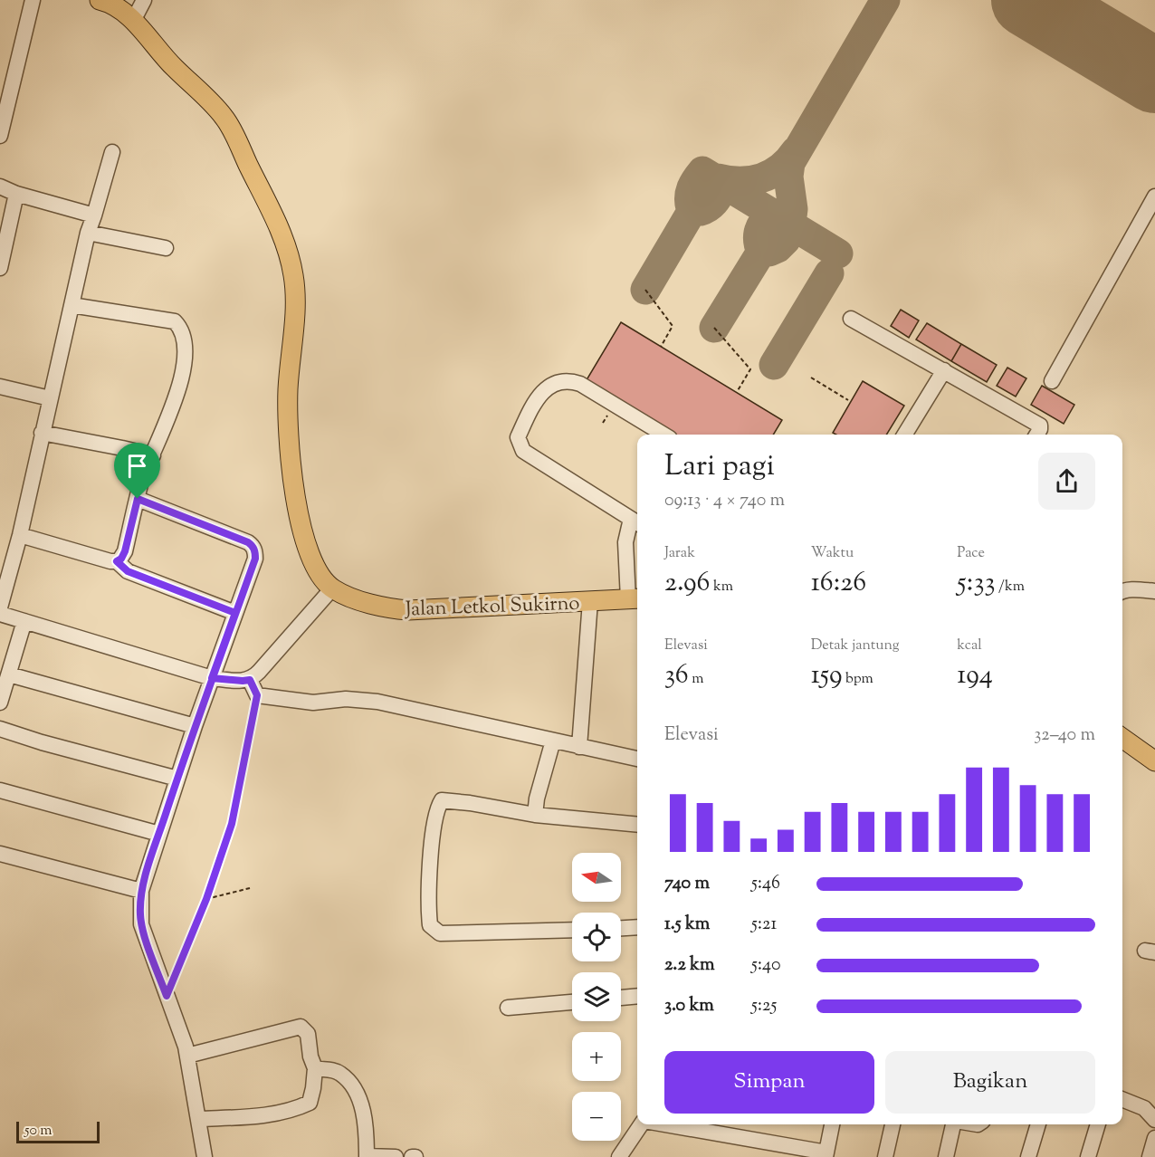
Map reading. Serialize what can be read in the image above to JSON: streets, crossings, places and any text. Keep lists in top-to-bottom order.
{
  "streets": {
    "main road": ["Jalan Letkol Sukirno"]
  },
  "scale_bar": "50 m",
  "north": "left",
  "page": {
    "heading": ["Lari pagi", "09:13 · 4 × 740 m"],
    "stats": [
      ["Jarak", "2.96 km"],
      ["Waktu", "16:26"],
      ["Pace", "5:33 /km"],
      ["Elevasi", "36 m"],
      ["Detak jantung", "159 bpm"],
      ["kcal", "194"]
    ],
    "chart": ["Elevasi", "32–40 m"],
    "map_buttons": ["+", "−"],
    "list": [
      {
        "name": "740 m",
        "note": "5:46"
      },
      {
        "name": "1.5 km",
        "note": "5:21"
      },
      {
        "name": "2.2 km",
        "note": "5:40"
      },
      {
        "name": "3.0 km",
        "note": "5:25"
      }
    ],
    "buttons": ["Simpan", "Bagikan"],
    "scale": "50 m"
  }
}
